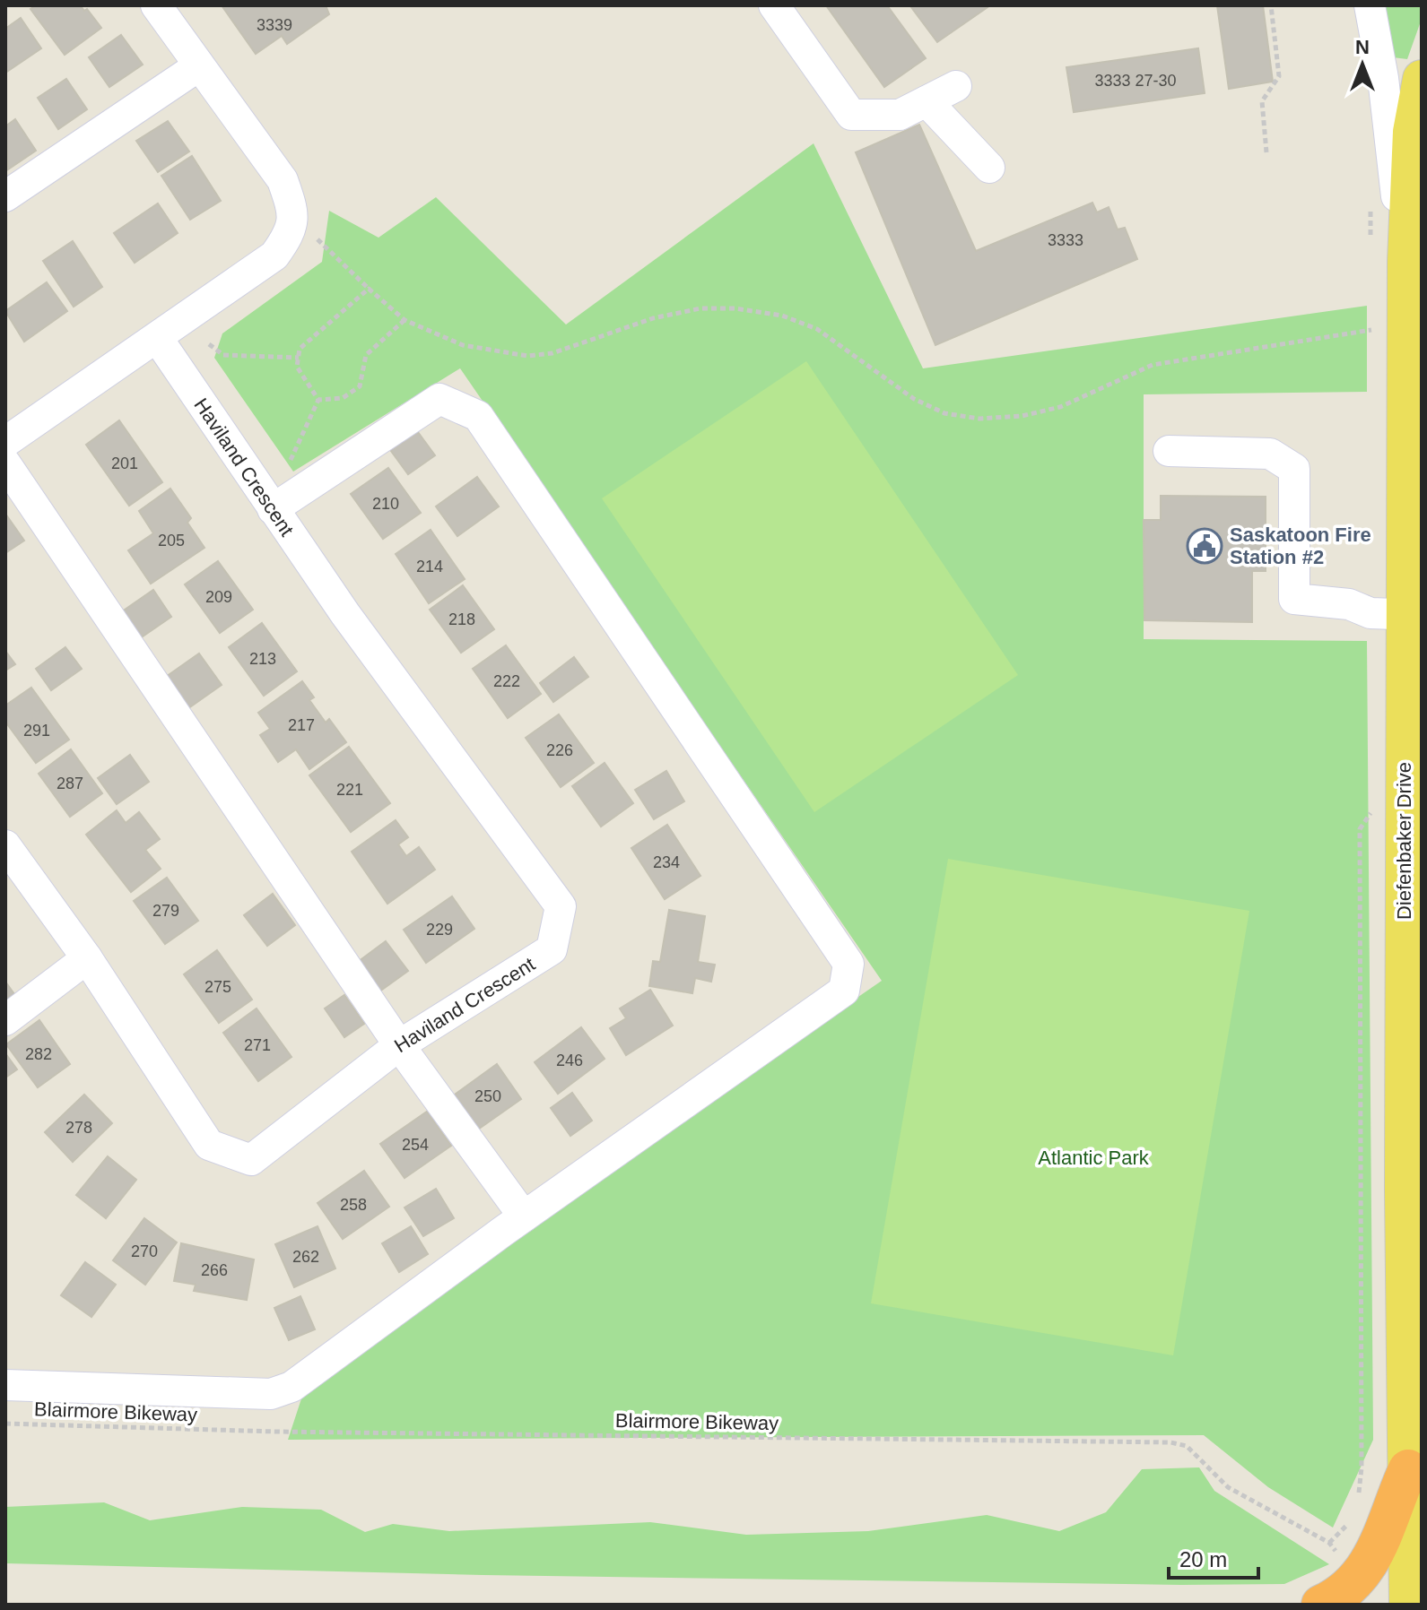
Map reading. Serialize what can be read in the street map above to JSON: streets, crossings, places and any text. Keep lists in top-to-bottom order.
{
  "streets": {
    "main road": ["Diefenbaker Drive"],
    "street": ["Haviland Crescent"],
    "path": ["Blairmore Bikeway"]
  },
  "parks": ["Atlantic Park"],
  "places": {
    "public building": ["Saskatoon Fire Station #2"]
  },
  "house_numbers": [
    "3339",
    "3333 27-30",
    "3333",
    "201",
    "210",
    "205",
    "214",
    "209",
    "218",
    "213",
    "222",
    "217",
    "291",
    "226",
    "287",
    "221",
    "234",
    "279",
    "229",
    "275",
    "271",
    "282",
    "246",
    "250",
    "278",
    "254",
    "258",
    "270",
    "262",
    "266"
  ],
  "scale_bar": "20 m",
  "north": "top"
}
